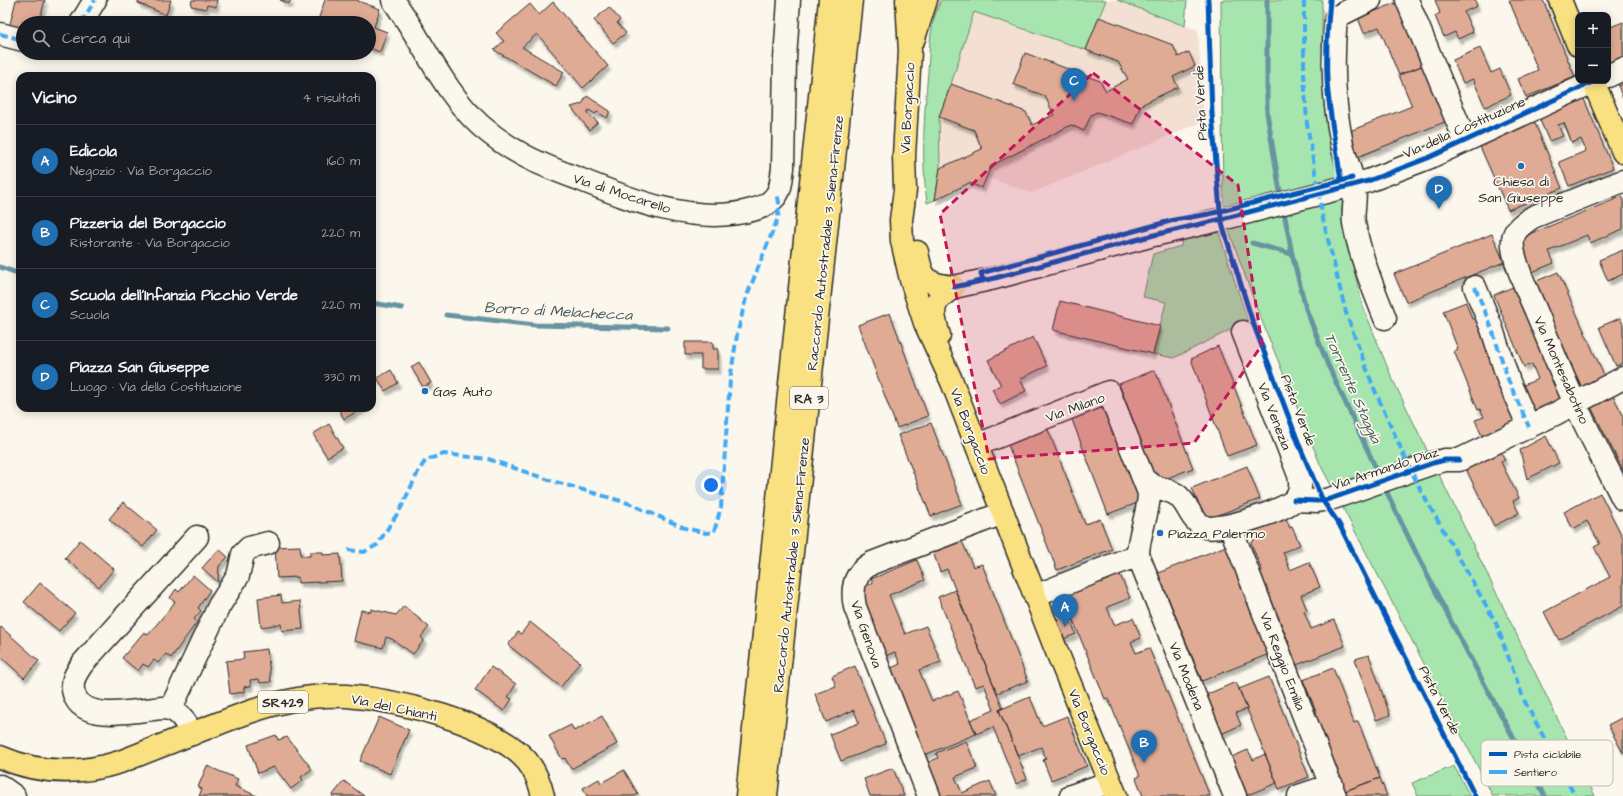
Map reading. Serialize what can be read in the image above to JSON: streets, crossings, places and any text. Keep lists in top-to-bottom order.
{
  "streets": {
    "main road": [
      "Via Borgaccio",
      "Raccordo Autostradale 3 Siena-Firenze",
      "RA 3",
      "SR429",
      "Via del Chianti"
    ],
    "street": [
      "Via della Costituzione",
      "Via di Mocarello",
      "Via Montesabotino",
      "Via Milano",
      "Via Venezia",
      "Via Armando Diaz",
      "Via Genova",
      "Via Reggio Emilia",
      "Via Modena"
    ],
    "cycle path": ["Pista Verde"]
  },
  "crossings": [
    ["Via Borgaccio", "Via Milano"],
    ["Via Borgaccio", "Via Genova"],
    ["Via Montesabotino", "Via Armando Diaz"],
    ["Via Venezia", "Via Armando Diaz"]
  ],
  "water": ["Borro di Melachecca", "Torrente Staggia"],
  "places": ["Chiesa di San Giuseppe", "Gas Auto", "Piazza Palermo"],
  "legend": ["Pista ciclabile", "Sentiero"],
  "page": {
    "map_buttons": ["+", "−"],
    "search": "Cerca qui",
    "pins": [
      "C",
      "D",
      "A",
      "B"
    ],
    "heading": ["Vicino", "4 risultati"],
    "list": [
      {
        "mark": "A",
        "name": "Edicola",
        "note": "Negozio · Via Borgaccio",
        "value": "160 m"
      },
      {
        "mark": "B",
        "name": "Pizzeria del Borgaccio",
        "note": "Ristorante · Via Borgaccio",
        "value": "220 m"
      },
      {
        "mark": "C",
        "name": "Scuola dell'Infanzia Picchio Verde",
        "note": "Scuola",
        "value": "220 m"
      },
      {
        "mark": "D",
        "name": "Piazza San Giuseppe",
        "note": "Luogo · Via della Costituzione",
        "value": "330 m"
      }
    ]
  }
}
